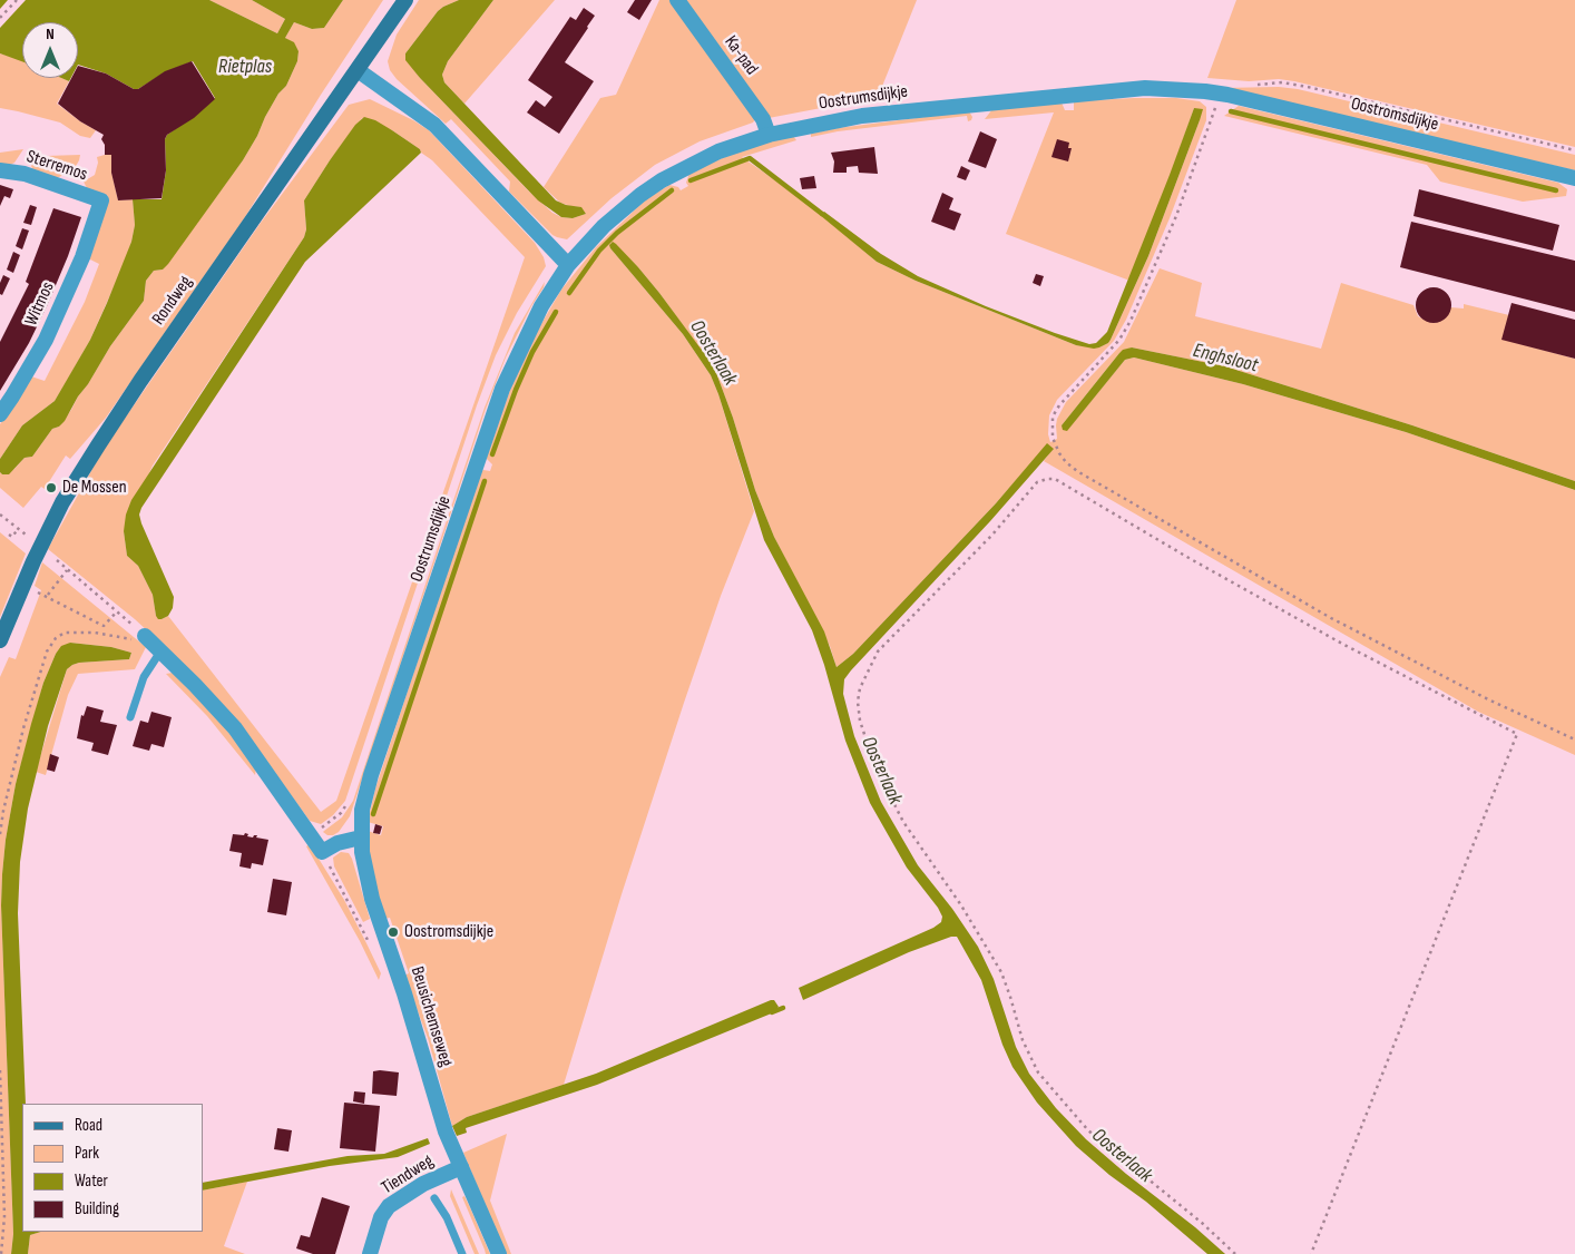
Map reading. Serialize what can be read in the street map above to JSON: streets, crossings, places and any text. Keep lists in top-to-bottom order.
{
  "streets": {
    "main road": ["Rondweg"],
    "street": [
      "Ka-pad",
      "Oostrumsdijkje",
      "Oostromsdijkje",
      "Sterremos",
      "Witmos",
      "Beusichemseweg",
      "Tiendweg"
    ]
  },
  "crossings": [
    ["Ka-pad", "Oostrumsdijkje"],
    ["Oostrumsdijkje", "Oostromsdijkje"],
    ["Oostrumsdijkje", "Beusichemseweg"],
    ["Sterremos", "Witmos"],
    ["Beusichemseweg", "Tiendweg"]
  ],
  "water": ["Rietplas", "Oosterlaak", "Enghsloot"],
  "places": ["De Mossen", "Oostromsdijkje"],
  "legend": [
    "Road",
    "Park",
    "Water",
    "Building"
  ],
  "north": "top"
}
